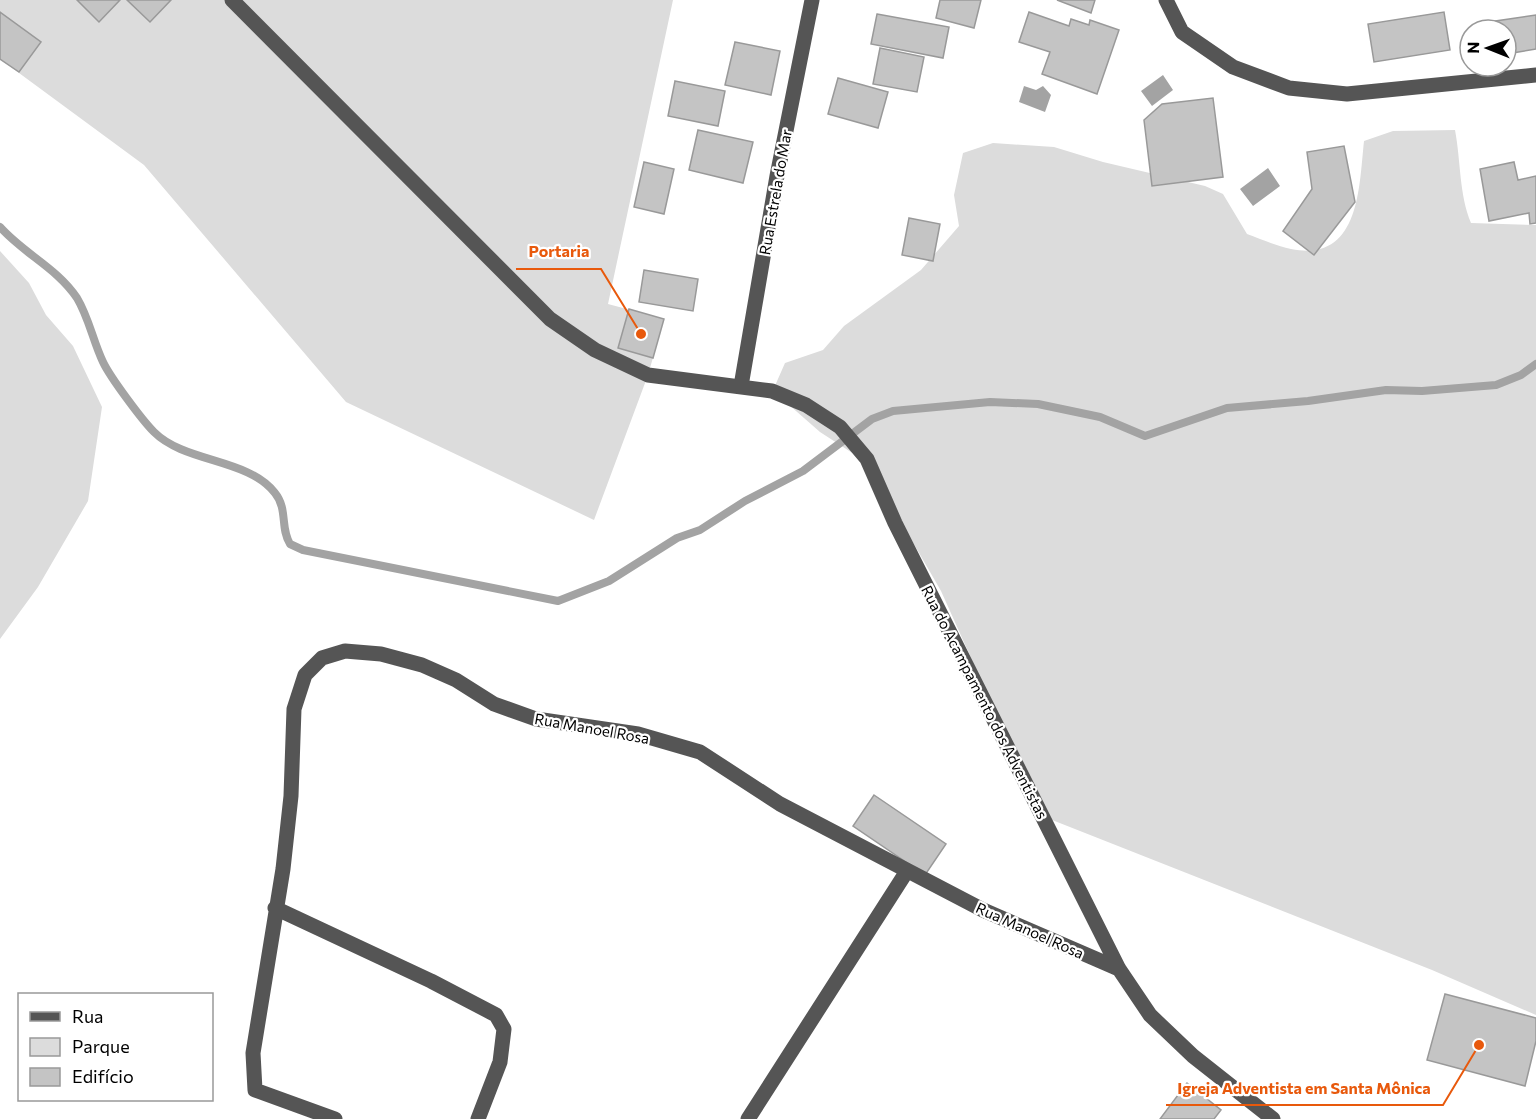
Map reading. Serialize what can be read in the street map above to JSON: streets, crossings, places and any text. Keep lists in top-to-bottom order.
{
  "streets": {
    "street": ["Rua Estrela do Mar", "Rua do Acampamento dos Adventistas", "Rua Manoel Rosa"]
  },
  "crossings": [
    ["Rua Estrela do Mar", "Rua do Acampamento dos Adventistas"],
    ["Rua do Acampamento dos Adventistas", "Rua Manoel Rosa"]
  ],
  "places": ["Portaria", "Igreja Adventista em Santa Mônica"],
  "legend": ["Rua", "Parque", "Edifício"],
  "north": "left"
}
